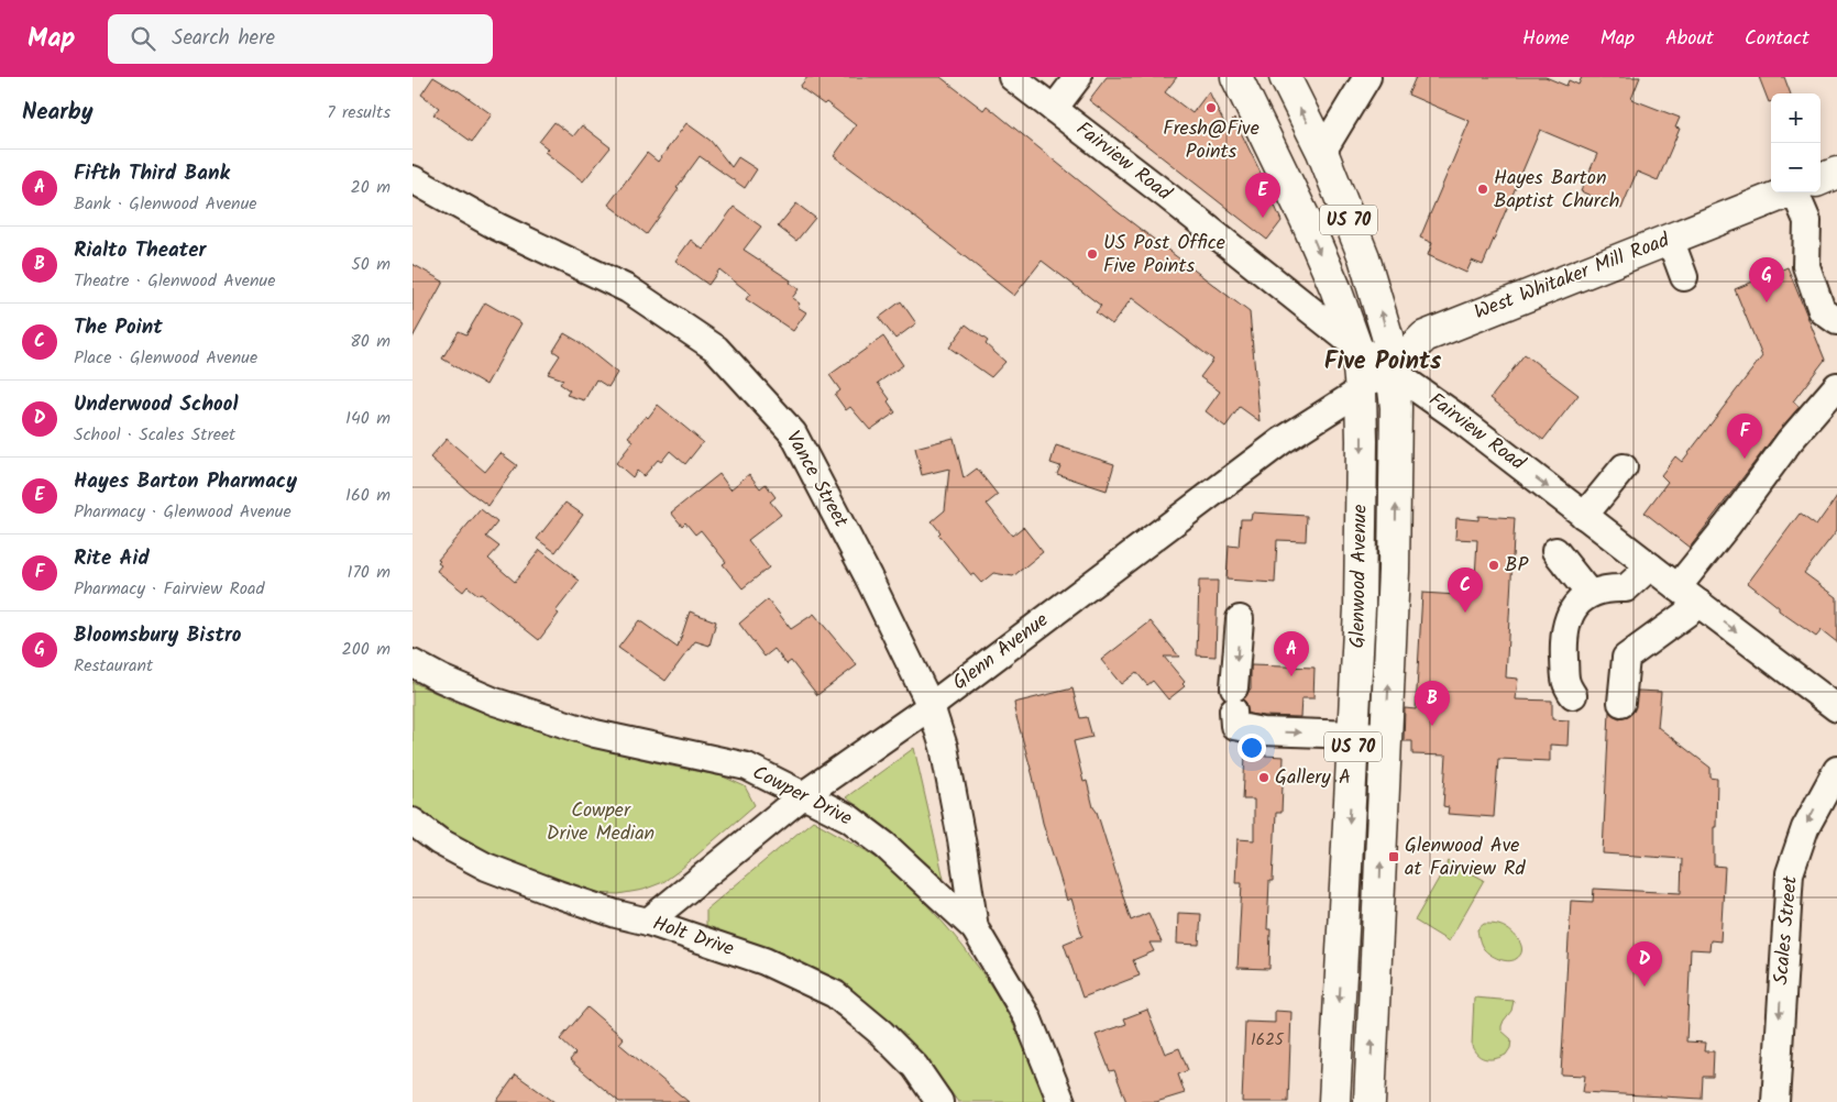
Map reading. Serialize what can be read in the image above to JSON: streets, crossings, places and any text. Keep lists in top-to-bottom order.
{
  "streets": {
    "main road": ["US 70", "West Whitaker Mill Road", "Glenwood Avenue"],
    "street": [
      "Fairview Road",
      "Vance Street",
      "Glenn Avenue",
      "Cowper Drive",
      "Scales Street",
      "Holt Drive"
    ]
  },
  "crossings": [
    ["Fairview Road", "West Whitaker Mill Road"],
    ["Fairview Road", "Glenwood Avenue"],
    ["West Whitaker Mill Road", "Glenwood Avenue"],
    ["West Whitaker Mill Road", "Glenn Avenue"],
    ["Vance Street", "Glenn Avenue"],
    ["Vance Street", "Cowper Drive"],
    ["Glenwood Avenue", "Glenn Avenue"],
    ["Glenn Avenue", "Cowper Drive"],
    ["Glenn Avenue", "Holt Drive"]
  ],
  "one_way": ["Fairview Road", "Scales Street"],
  "districts": ["Five Points"],
  "parks": ["Cowper Drive Median"],
  "places": {
    "other": [
      "Fresh@Five Points",
      "Hayes Barton Baptist Church",
      "US Post Office Five Points",
      "BP",
      "Gallery A"
    ],
    "transit": ["Glenwood Ave at Fairview Rd"]
  },
  "house_numbers": ["1625"],
  "page": {
    "header": "Map",
    "search": "Search here",
    "nav": [
      "Home",
      "Map",
      "About",
      "Contact"
    ],
    "heading": ["Nearby", "7 results"],
    "map_buttons": ["+", "−"],
    "list": [
      {
        "mark": "A",
        "name": "Fifth Third Bank",
        "note": "Bank · Glenwood Avenue",
        "value": "20 m"
      },
      {
        "mark": "B",
        "name": "Rialto Theater",
        "note": "Theatre · Glenwood Avenue",
        "value": "50 m"
      },
      {
        "mark": "C",
        "name": "The Point",
        "note": "Place · Glenwood Avenue",
        "value": "80 m"
      },
      {
        "mark": "D",
        "name": "Underwood School",
        "note": "School · Scales Street",
        "value": "140 m"
      },
      {
        "mark": "E",
        "name": "Hayes Barton Pharmacy",
        "note": "Pharmacy · Glenwood Avenue",
        "value": "160 m"
      },
      {
        "mark": "F",
        "name": "Rite Aid",
        "note": "Pharmacy · Fairview Road",
        "value": "170 m"
      },
      {
        "mark": "G",
        "name": "Bloomsbury Bistro",
        "note": "Restaurant",
        "value": "200 m"
      }
    ],
    "pins": [
      "E",
      "G",
      "F",
      "C",
      "A",
      "B",
      "D"
    ]
  }
}
